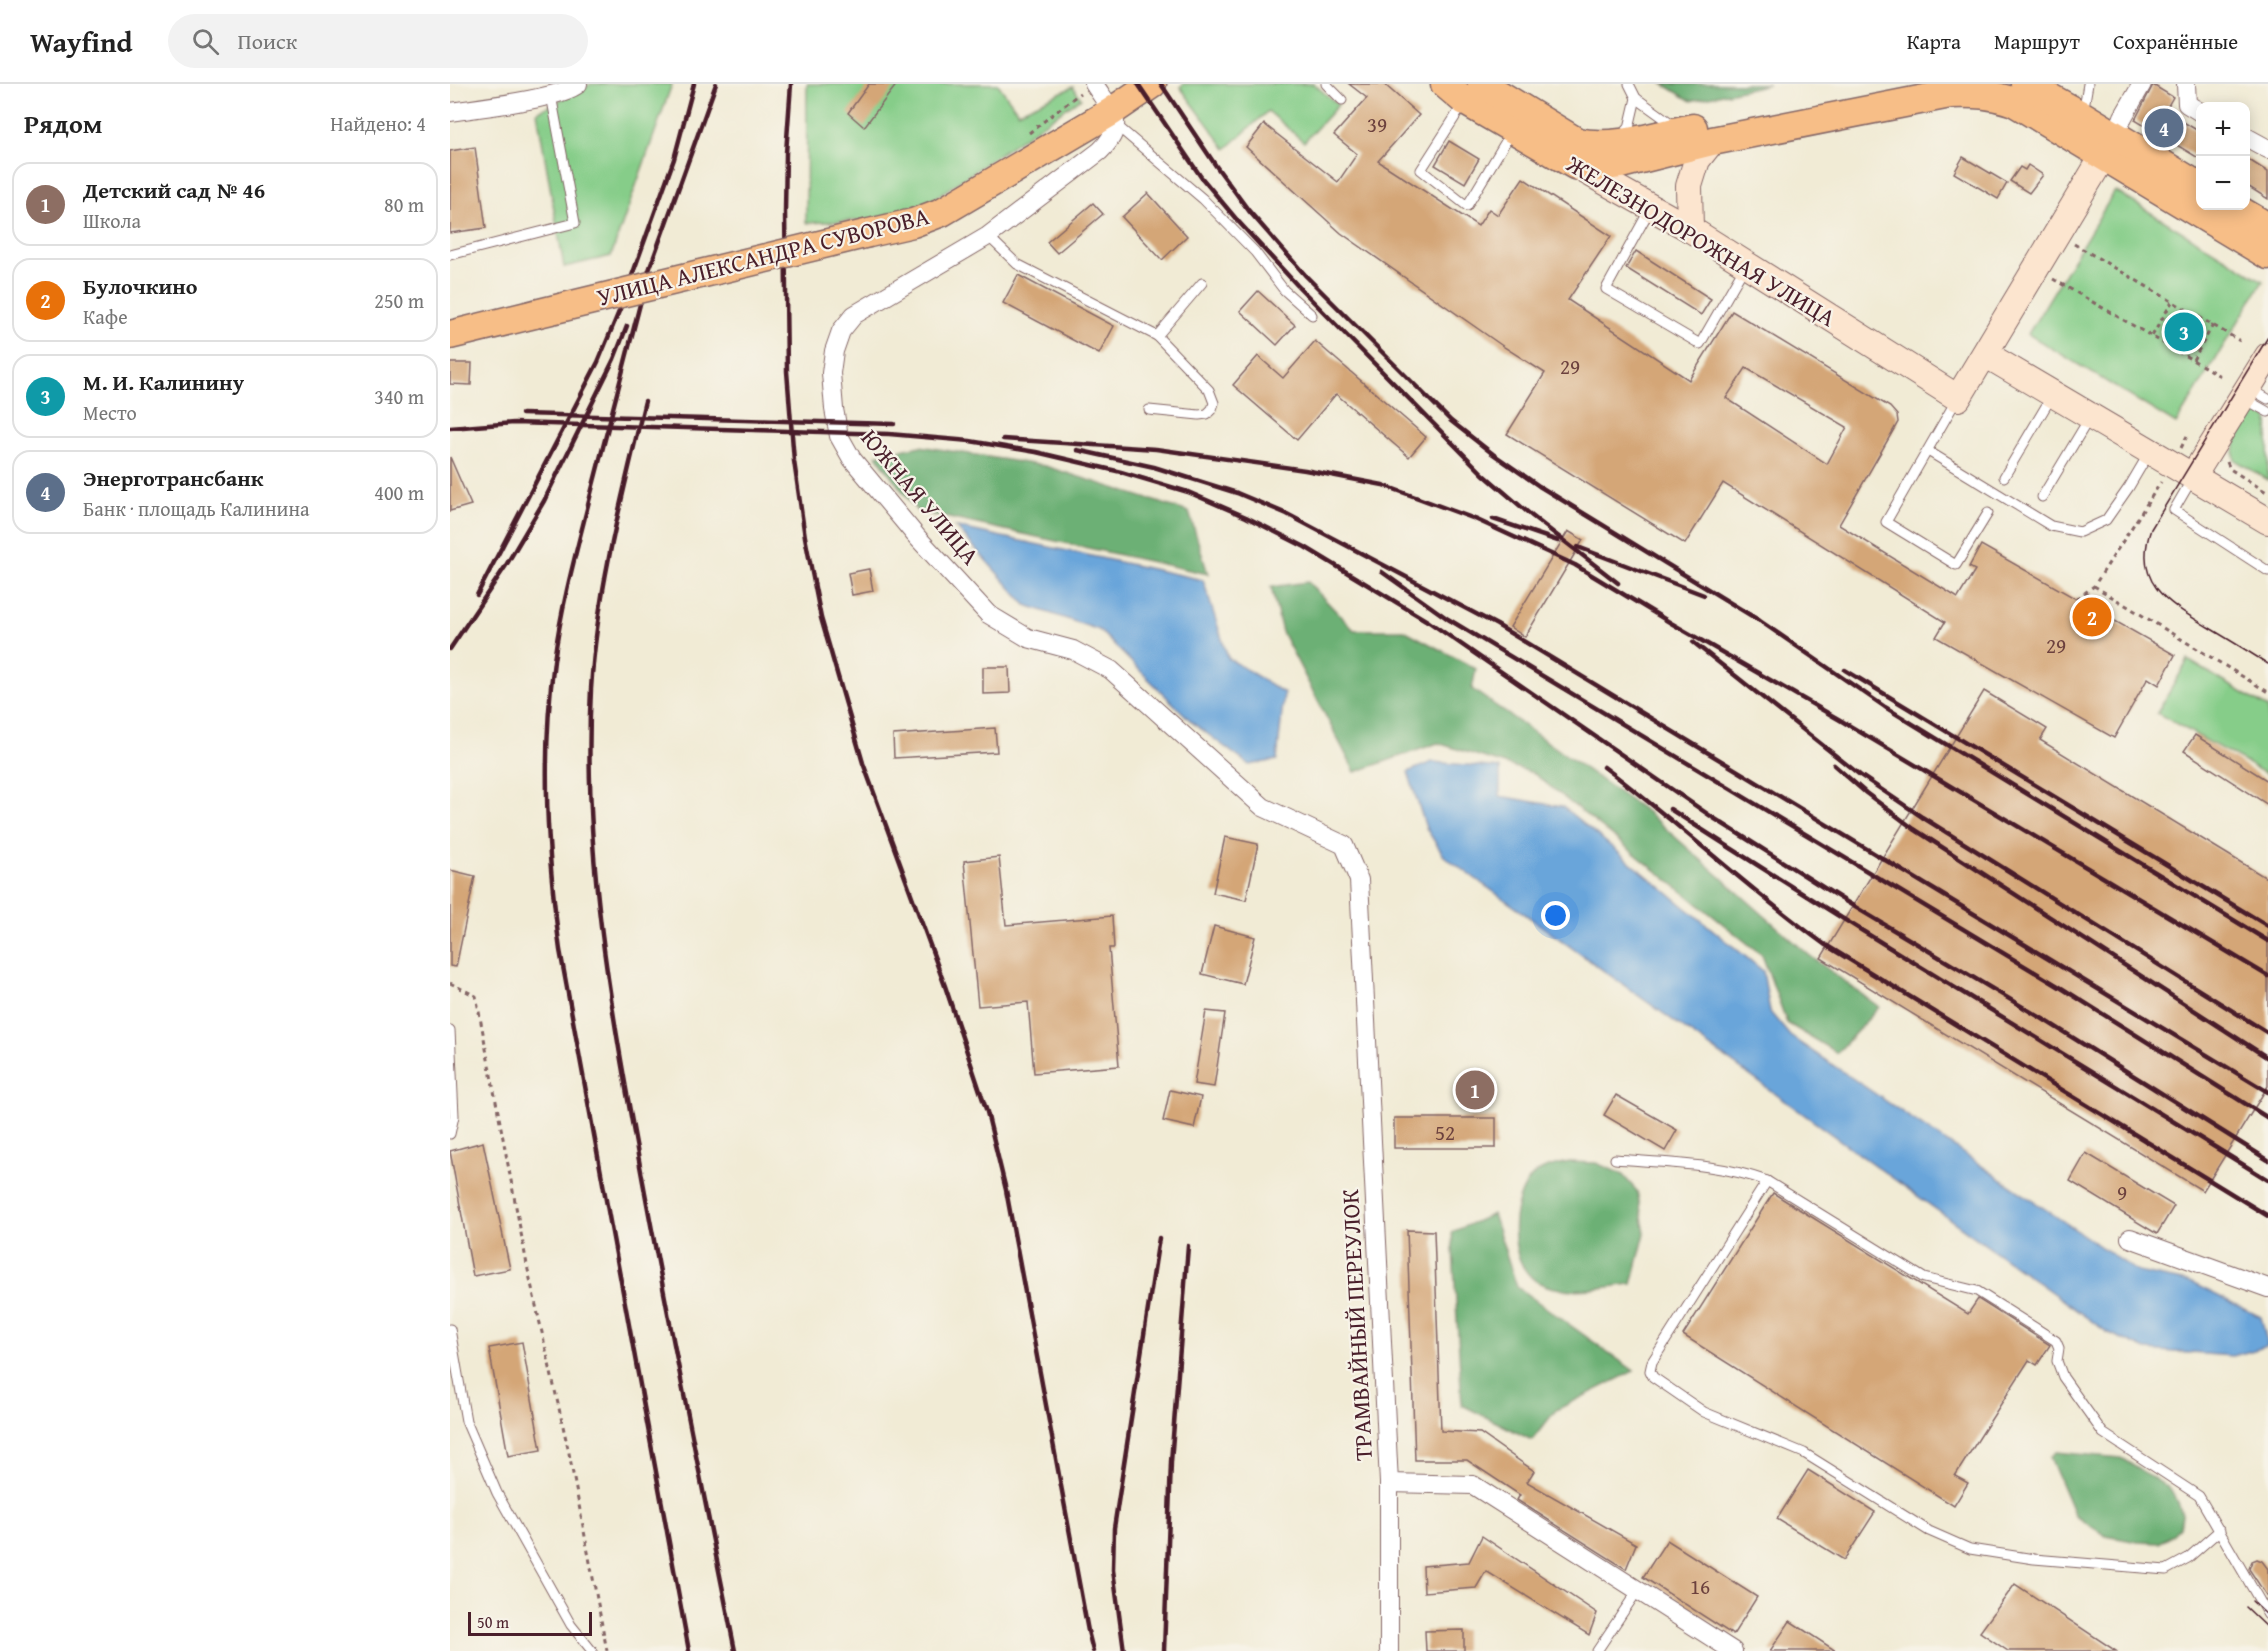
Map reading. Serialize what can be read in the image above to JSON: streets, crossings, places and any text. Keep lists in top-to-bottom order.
{
  "streets": {
    "main road": ["ЖЕЛЕЗНОДОРОЖНАЯ УЛИЦА", "УЛИЦА АЛЕКСАНДРА СУВОРОВА"],
    "street": ["ЮЖНАЯ УЛИЦА", "ТРАМВАЙНЫЙ ПЕРЕУЛОК"]
  },
  "crossings": [
    ["УЛИЦА АЛЕКСАНДРА СУВОРОВА", "ЮЖНАЯ УЛИЦА"],
    ["ЮЖНАЯ УЛИЦА", "ТРАМВАЙНЫЙ ПЕРЕУЛОК"]
  ],
  "house_numbers": [
    "39",
    "29",
    "29",
    "52",
    "9",
    "16"
  ],
  "scale_bar": "50 m",
  "page": {
    "header": "Wayfind",
    "search": "Поиск",
    "nav": ["Карта", "Маршрут", "Сохранённые"],
    "heading": ["Рядом", "Найдено: 4"],
    "map_buttons": ["+", "−"],
    "pins": [
      "4",
      "3",
      "2",
      "1"
    ],
    "list": [
      {
        "mark": "1",
        "name": "Детский сад № 46",
        "note": "Школа",
        "value": "80 m"
      },
      {
        "mark": "2",
        "name": "Булочкино",
        "note": "Кафе",
        "value": "250 m"
      },
      {
        "mark": "3",
        "name": "М. И. Калинину",
        "note": "Место",
        "value": "340 m"
      },
      {
        "mark": "4",
        "name": "Энерготрансбанк",
        "note": "Банк · площадь Калинина",
        "value": "400 m"
      }
    ],
    "scale": "50 m"
  }
}
